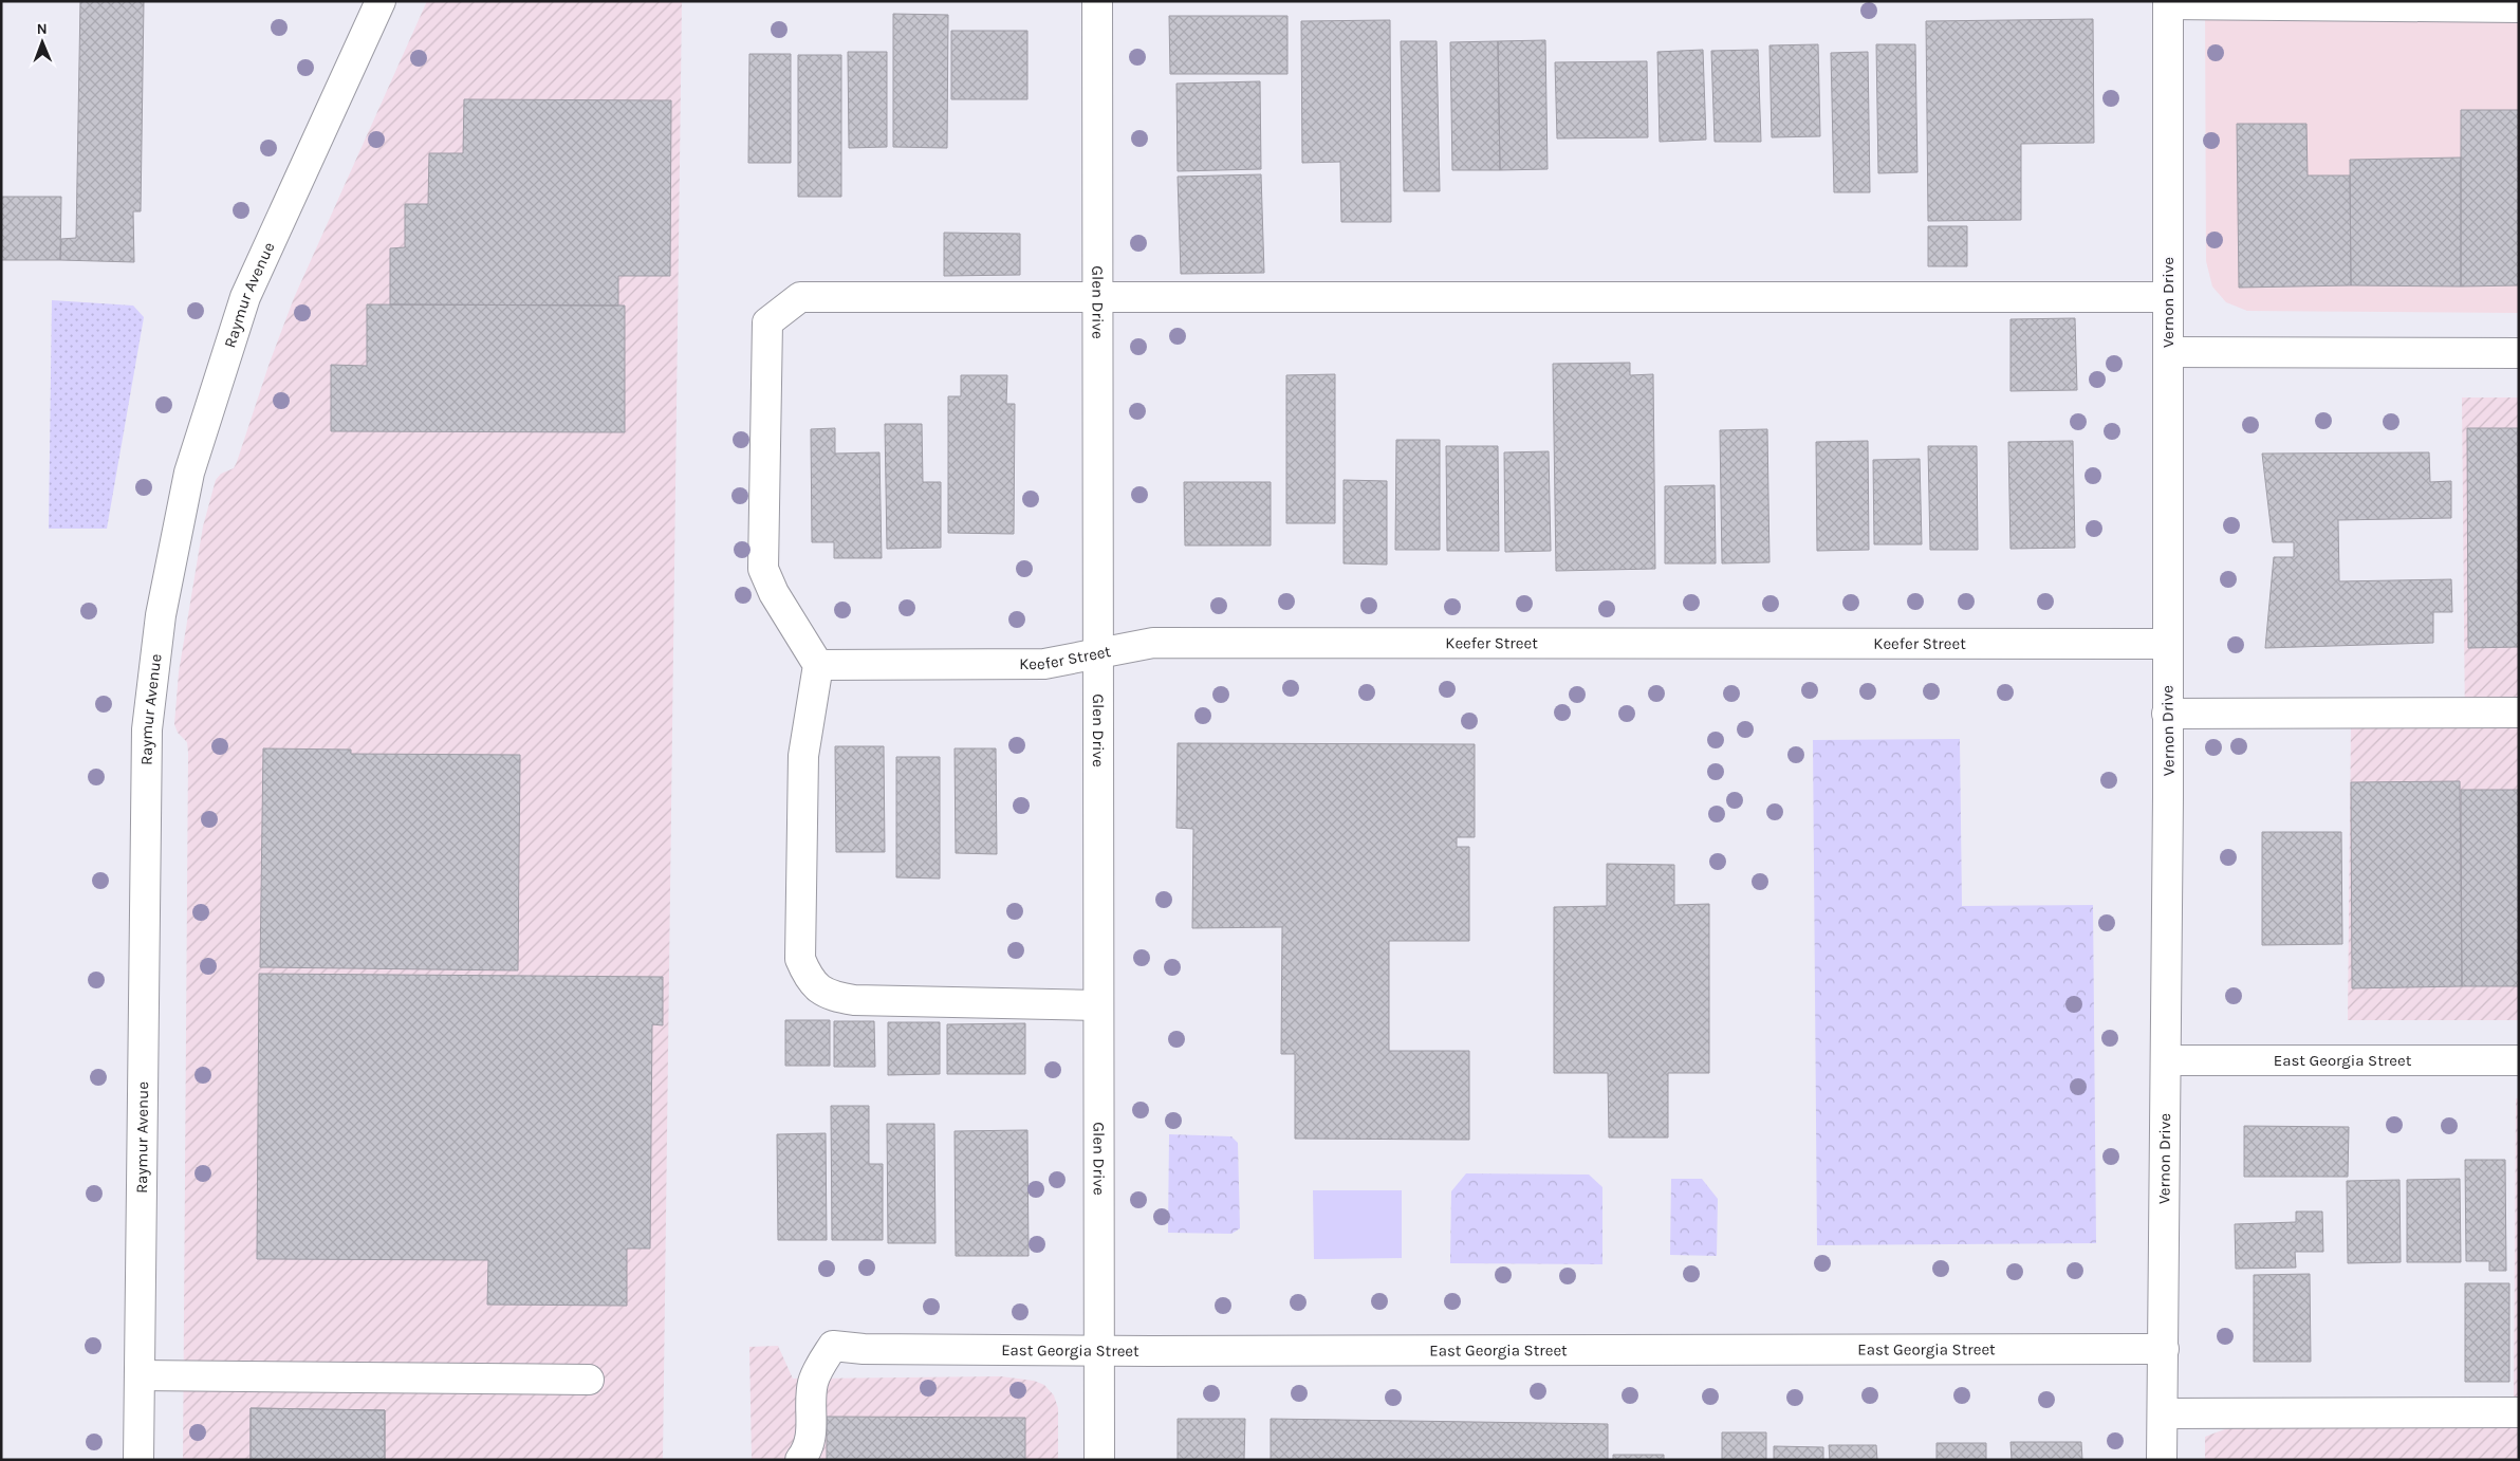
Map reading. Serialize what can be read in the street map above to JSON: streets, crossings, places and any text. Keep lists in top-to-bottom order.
{
  "streets": {
    "street": [
      "Raymur Avenue",
      "Glen Drive",
      "Vernon Drive",
      "Keefer Street",
      "East Georgia Street"
    ]
  },
  "crossings": [
    ["Glen Drive", "Keefer Street"],
    ["Glen Drive", "East Georgia Street"],
    ["Vernon Drive", "Keefer Street"],
    ["Vernon Drive", "East Georgia Street"]
  ],
  "north": "top"
}
